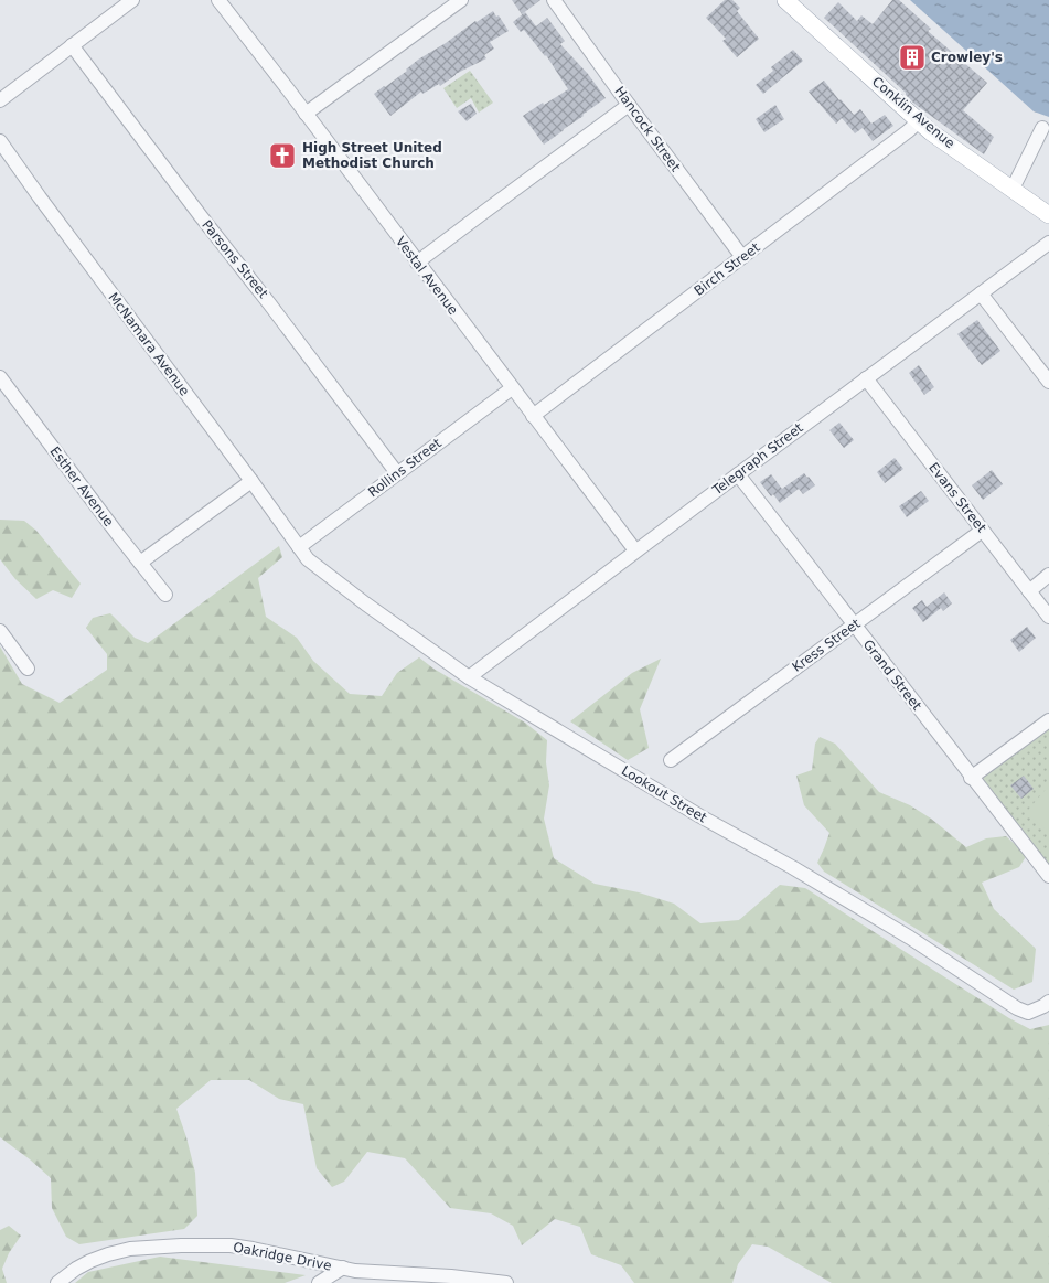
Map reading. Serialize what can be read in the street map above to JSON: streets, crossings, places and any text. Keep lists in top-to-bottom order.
{
  "streets": {
    "main road": ["Conklin Avenue"],
    "street": [
      "Hancock Street",
      "Parsons Street",
      "Birch Street",
      "Vestal Avenue",
      "McNamara Avenue",
      "Telegraph Street",
      "Rollins Street",
      "Esther Avenue",
      "Evans Street",
      "Kress Street",
      "Grand Street",
      "Lookout Street",
      "Oakridge Drive"
    ]
  },
  "crossings": [
    ["Conklin Avenue", "Birch Street"],
    ["Hancock Street", "Birch Street"],
    ["Parsons Street", "Rollins Street"],
    ["Birch Street", "Vestal Avenue"],
    ["Vestal Avenue", "Telegraph Street"],
    ["Vestal Avenue", "Rollins Street"],
    ["McNamara Avenue", "Rollins Street"],
    ["McNamara Avenue", "Lookout Street"],
    ["Telegraph Street", "Evans Street"],
    ["Telegraph Street", "Grand Street"],
    ["Telegraph Street", "Lookout Street"],
    ["Rollins Street", "Lookout Street"],
    ["Evans Street", "Kress Street"],
    ["Kress Street", "Grand Street"]
  ],
  "places": {
    "building": ["Crowley's"],
    "church": ["High Street United Methodist Church"]
  }
}
